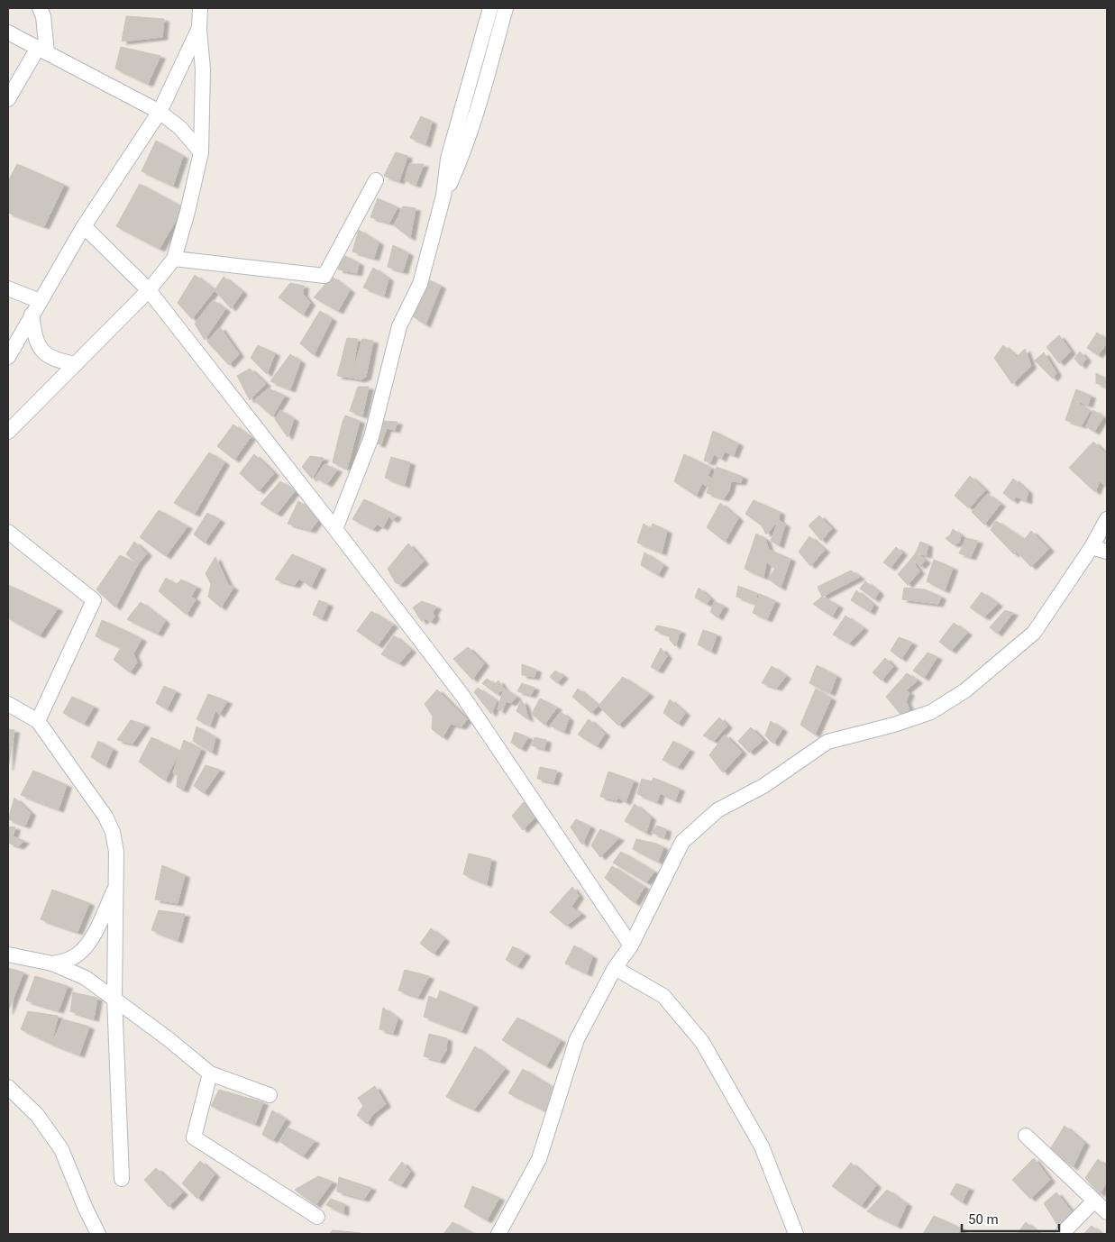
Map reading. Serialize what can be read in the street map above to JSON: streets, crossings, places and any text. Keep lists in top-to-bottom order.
{
  "scale_bar": "50 m"
}
